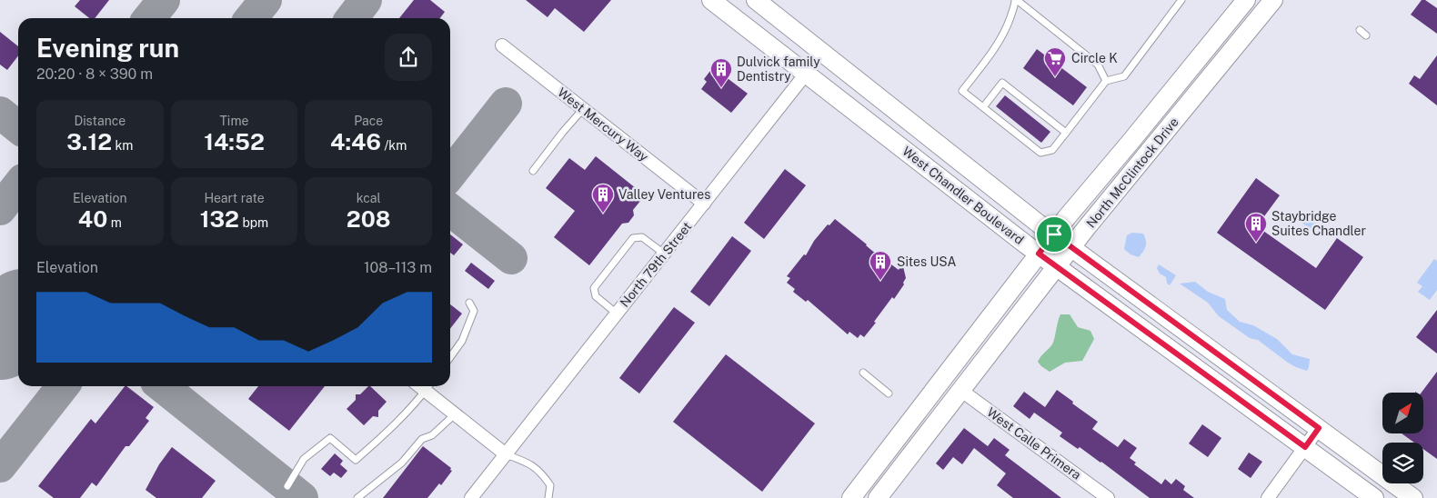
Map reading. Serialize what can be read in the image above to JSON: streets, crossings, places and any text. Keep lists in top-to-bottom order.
{
  "streets": {
    "main road": ["North McClintock Drive", "West Chandler Boulevard"],
    "street": ["West Mercury Way", "North 79th Street", "West Calle Primera"]
  },
  "crossings": [
    ["West Mercury Way", "North 79th Street"],
    ["North McClintock Drive", "West Chandler Boulevard"],
    ["North McClintock Drive", "West Calle Primera"],
    ["West Chandler Boulevard", "North 79th Street"]
  ],
  "places": {
    "supermarket": ["Circle K"],
    "building": [
      "Dulvick family Dentistry",
      "Valley Ventures",
      "Staybridge Suites Chandler",
      "Sites USA"
    ]
  },
  "north": "top right",
  "page": {
    "heading": ["Evening run", "20:20 · 8 × 390 m"],
    "stats": [
      ["Distance", "3.12 km"],
      ["Time", "14:52"],
      ["Pace", "4:46 /km"],
      ["Elevation", "40 m"],
      ["Heart rate", "132 bpm"],
      ["kcal", "208"]
    ],
    "chart": ["Elevation", "108–113 m"]
  }
}
